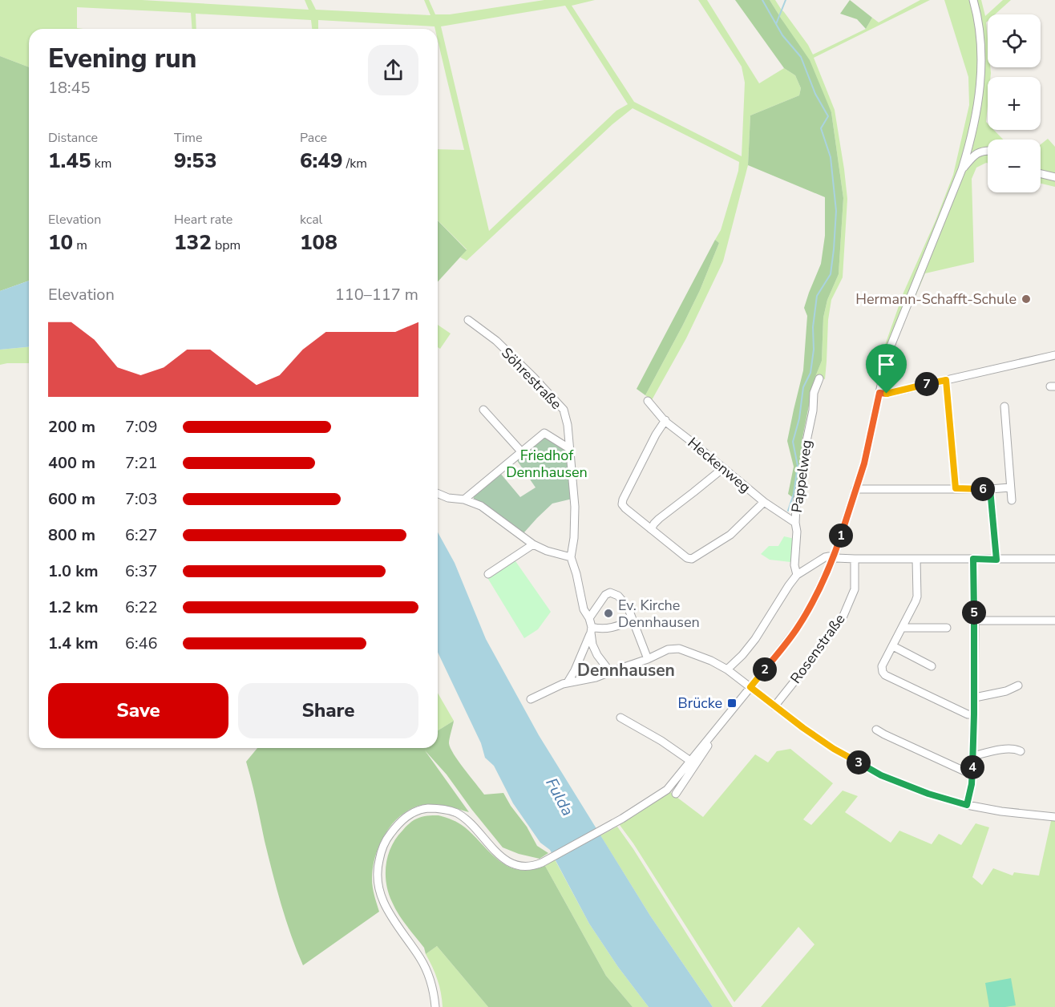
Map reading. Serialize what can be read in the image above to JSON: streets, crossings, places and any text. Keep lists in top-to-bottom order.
{
  "streets": {
    "street": [
      "Söhrestraße",
      "Heckenweg",
      "Pappelweg",
      "Rosenstraße"
    ]
  },
  "crossings": [
    ["Heckenweg", "Pappelweg"]
  ],
  "districts": ["Dennhausen"],
  "water": ["Fulda"],
  "parks": ["Friedhof Dennhausen"],
  "places": {
    "other": ["Hermann-Schafft-Schule", "Ev. Kirche Dennhausen"],
    "transit": ["Brücke"]
  },
  "page": {
    "map_buttons": ["+", "−"],
    "heading": ["Evening run", "18:45"],
    "stats": [
      ["Distance", "1.45 km"],
      ["Time", "9:53"],
      ["Pace", "6:49 /km"],
      ["Elevation", "10 m"],
      ["Heart rate", "132 bpm"],
      ["kcal", "108"]
    ],
    "chart": ["Elevation", "110–117 m"],
    "pins": [
      "7",
      "6",
      "1",
      "5",
      "2",
      "3",
      "4"
    ],
    "list": [
      {
        "name": "200 m",
        "note": "7:09"
      },
      {
        "name": "400 m",
        "note": "7:21"
      },
      {
        "name": "600 m",
        "note": "7:03"
      },
      {
        "name": "800 m",
        "note": "6:27"
      },
      {
        "name": "1.0 km",
        "note": "6:37"
      },
      {
        "name": "1.2 km",
        "note": "6:22"
      },
      {
        "name": "1.4 km",
        "note": "6:46"
      }
    ],
    "buttons": ["Save", "Share"]
  }
}
